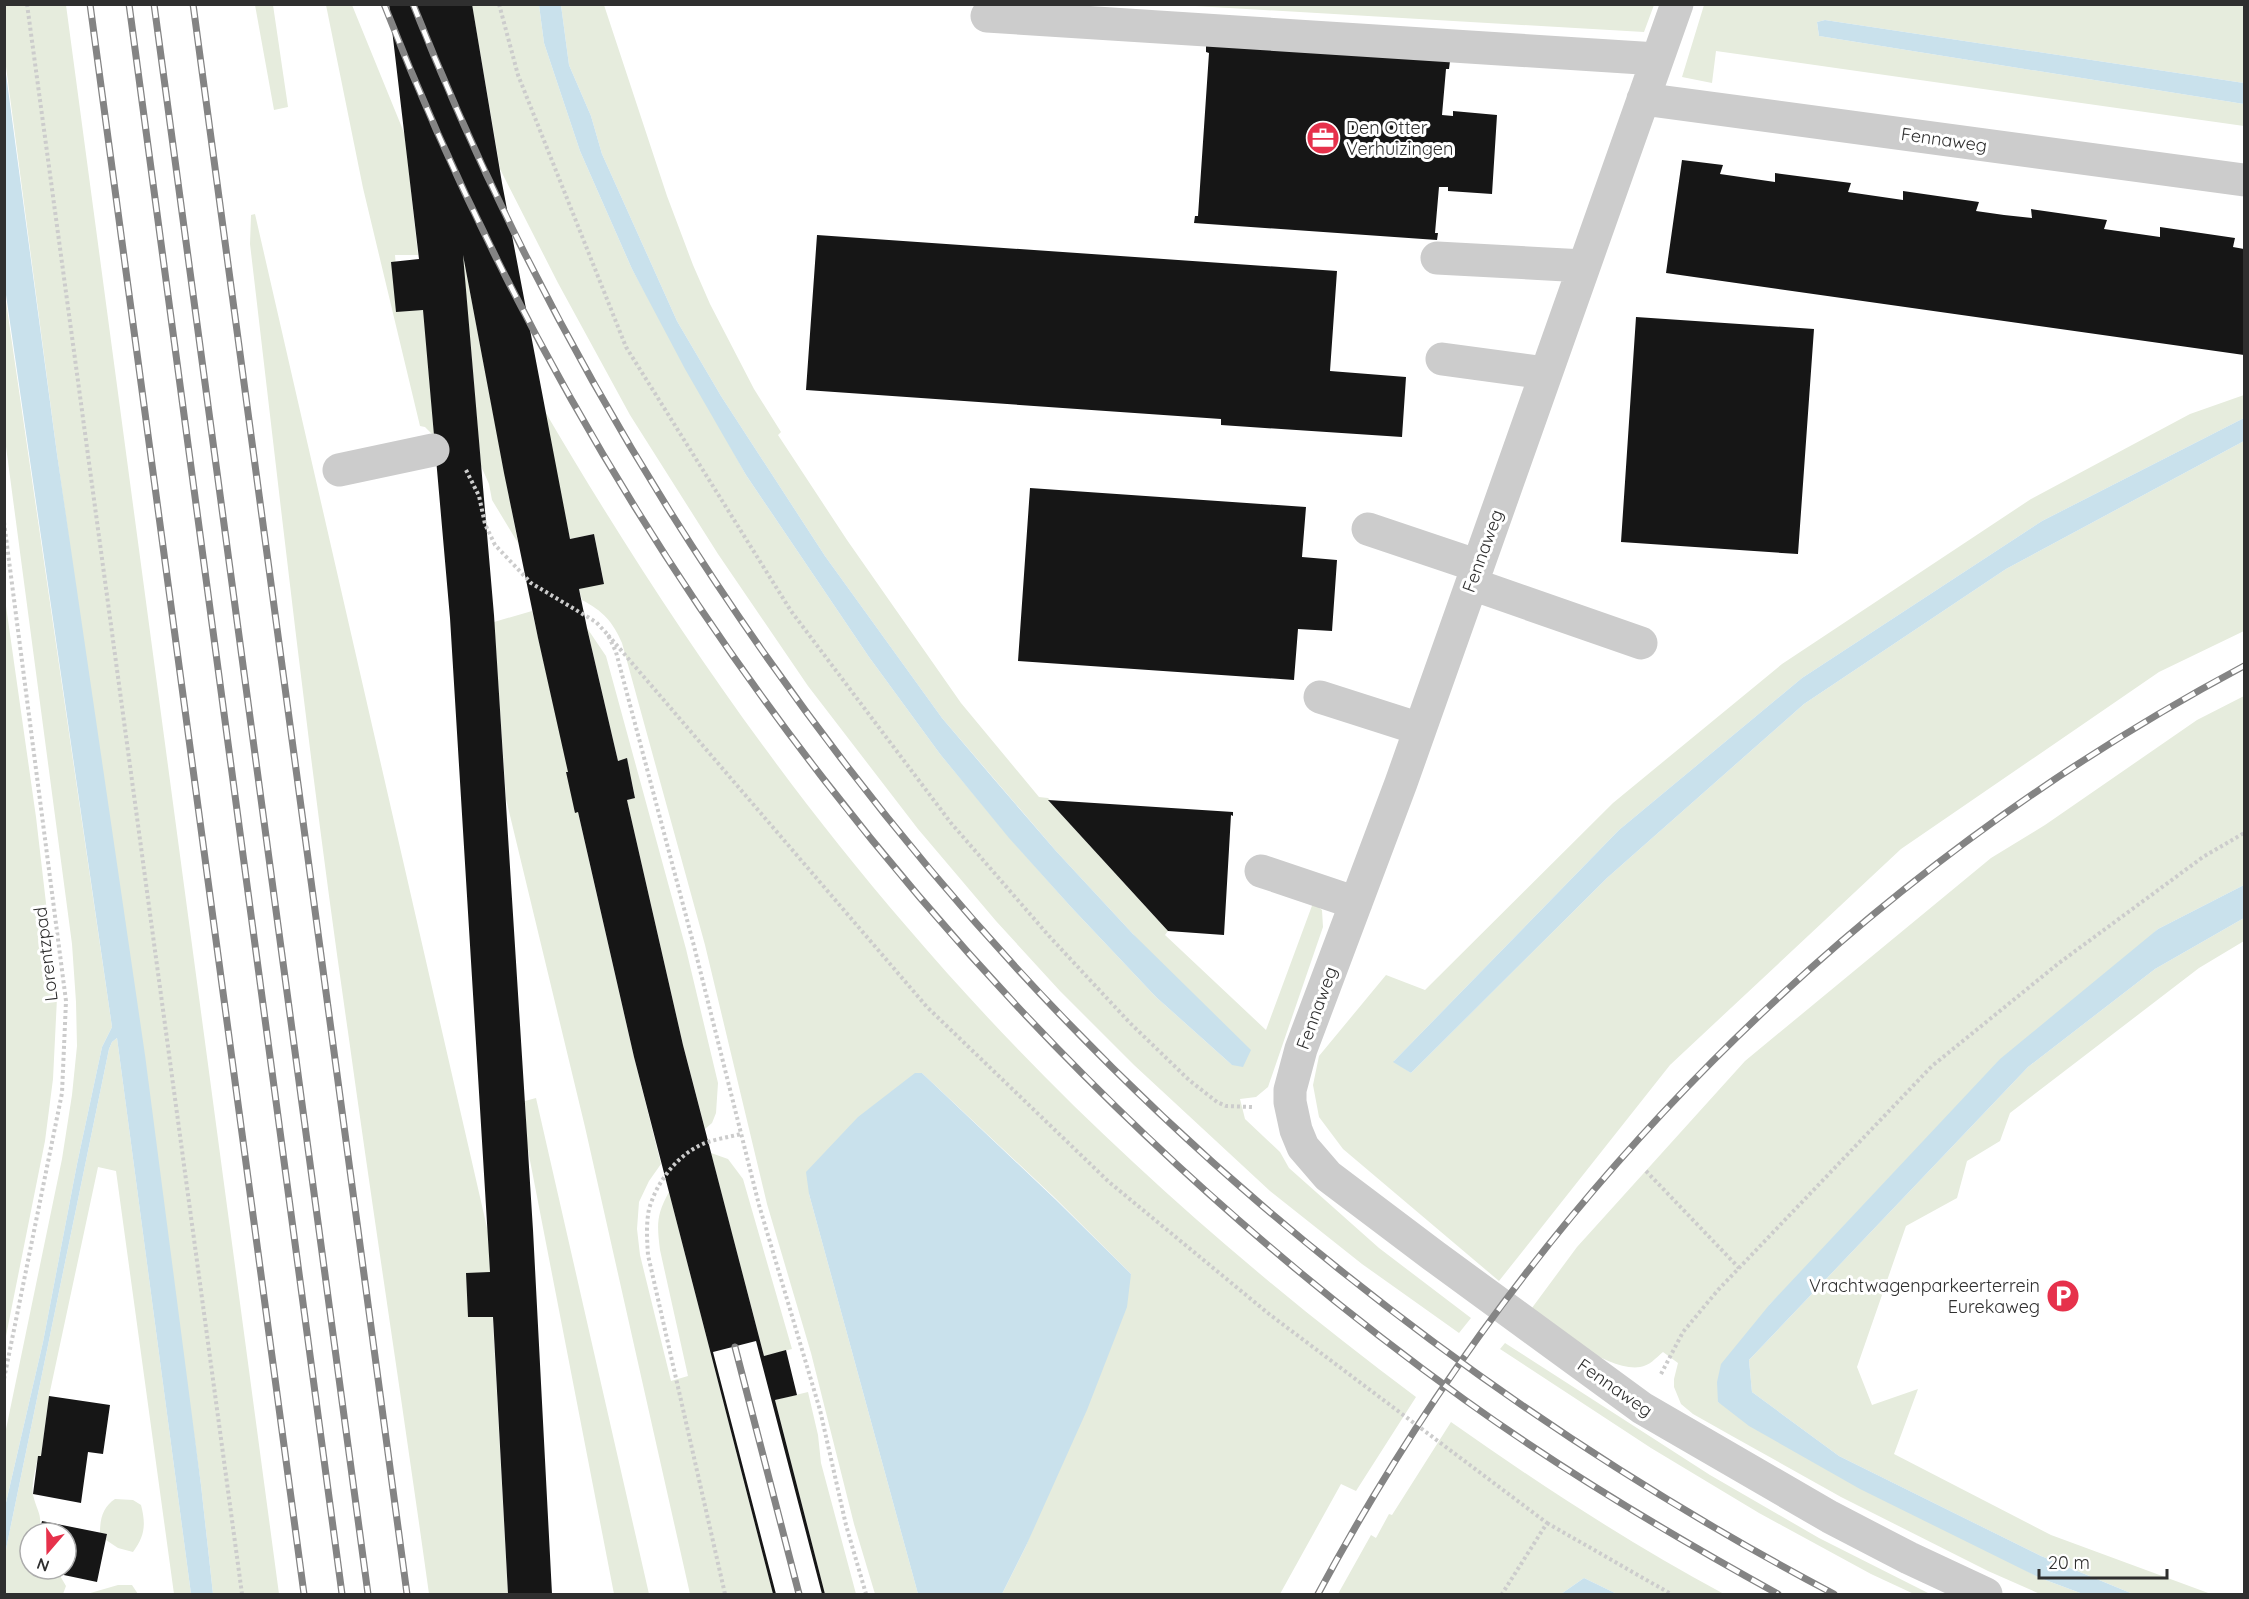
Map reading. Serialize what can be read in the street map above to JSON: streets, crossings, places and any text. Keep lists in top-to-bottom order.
{
  "streets": {
    "street": ["Fennaweg"],
    "path": ["Lorentzpad"]
  },
  "places": {
    "office": ["Den Otter Verhuizingen"],
    "parking": ["Vrachtwagenparkeerterrein Eurekaweg"]
  },
  "scale_bar": "20 m",
  "north": "bottom"
}
